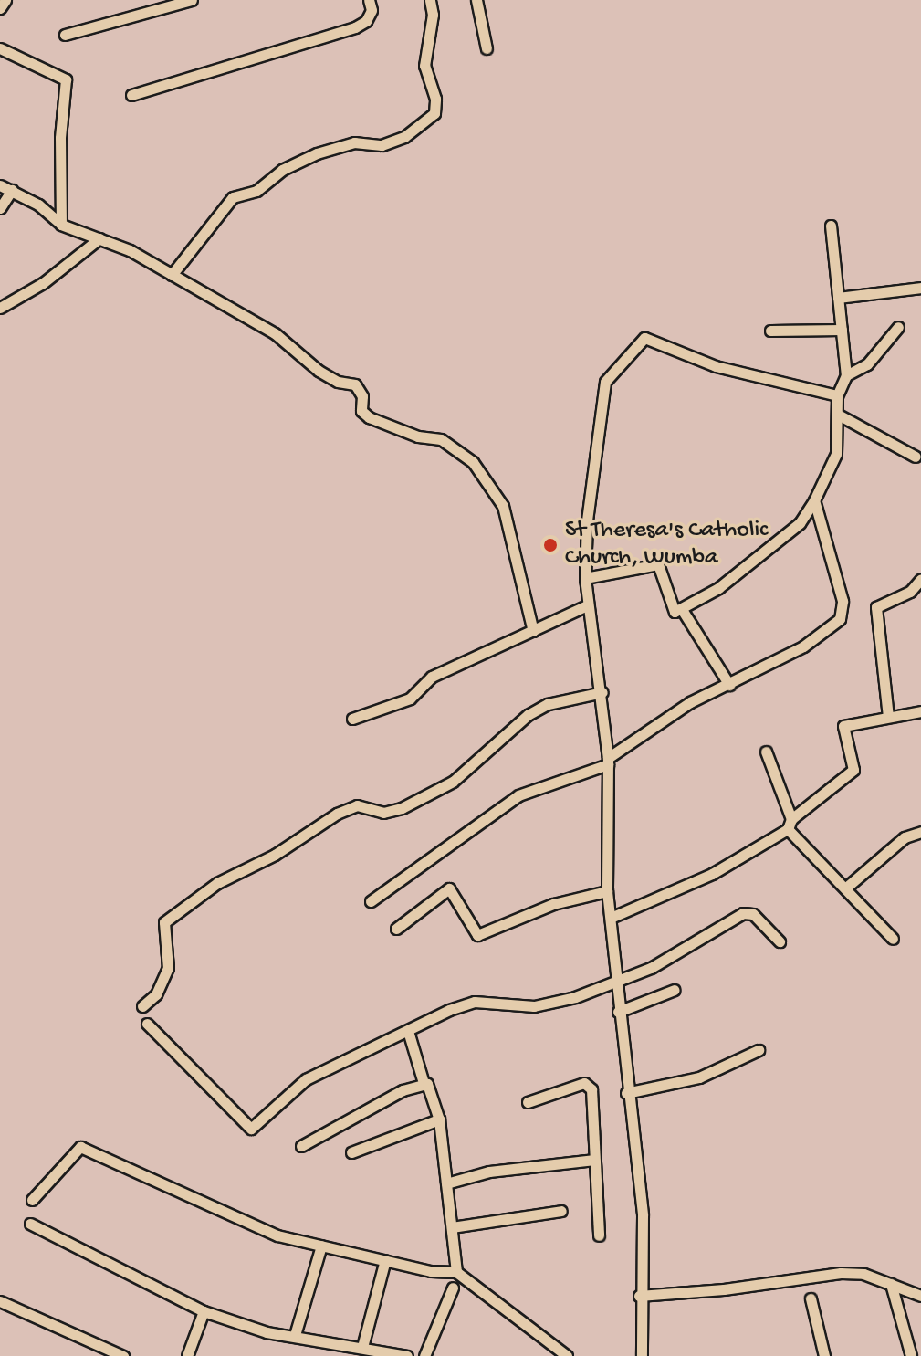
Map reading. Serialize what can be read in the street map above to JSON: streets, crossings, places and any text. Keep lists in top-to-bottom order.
{
  "places": ["St Theresa's Catholic Church, Wumba"]
}
